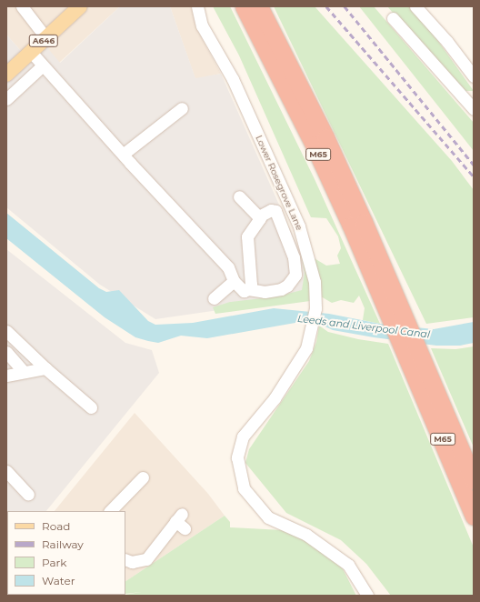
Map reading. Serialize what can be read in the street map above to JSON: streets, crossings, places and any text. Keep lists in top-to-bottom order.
{
  "streets": {
    "highway": ["M65"],
    "main road": ["A646"],
    "street": ["Lower Rosegrove Lane"]
  },
  "water": ["Leeds and Liverpool Canal"],
  "legend": [
    "Road",
    "Railway",
    "Park",
    "Water"
  ]
}
